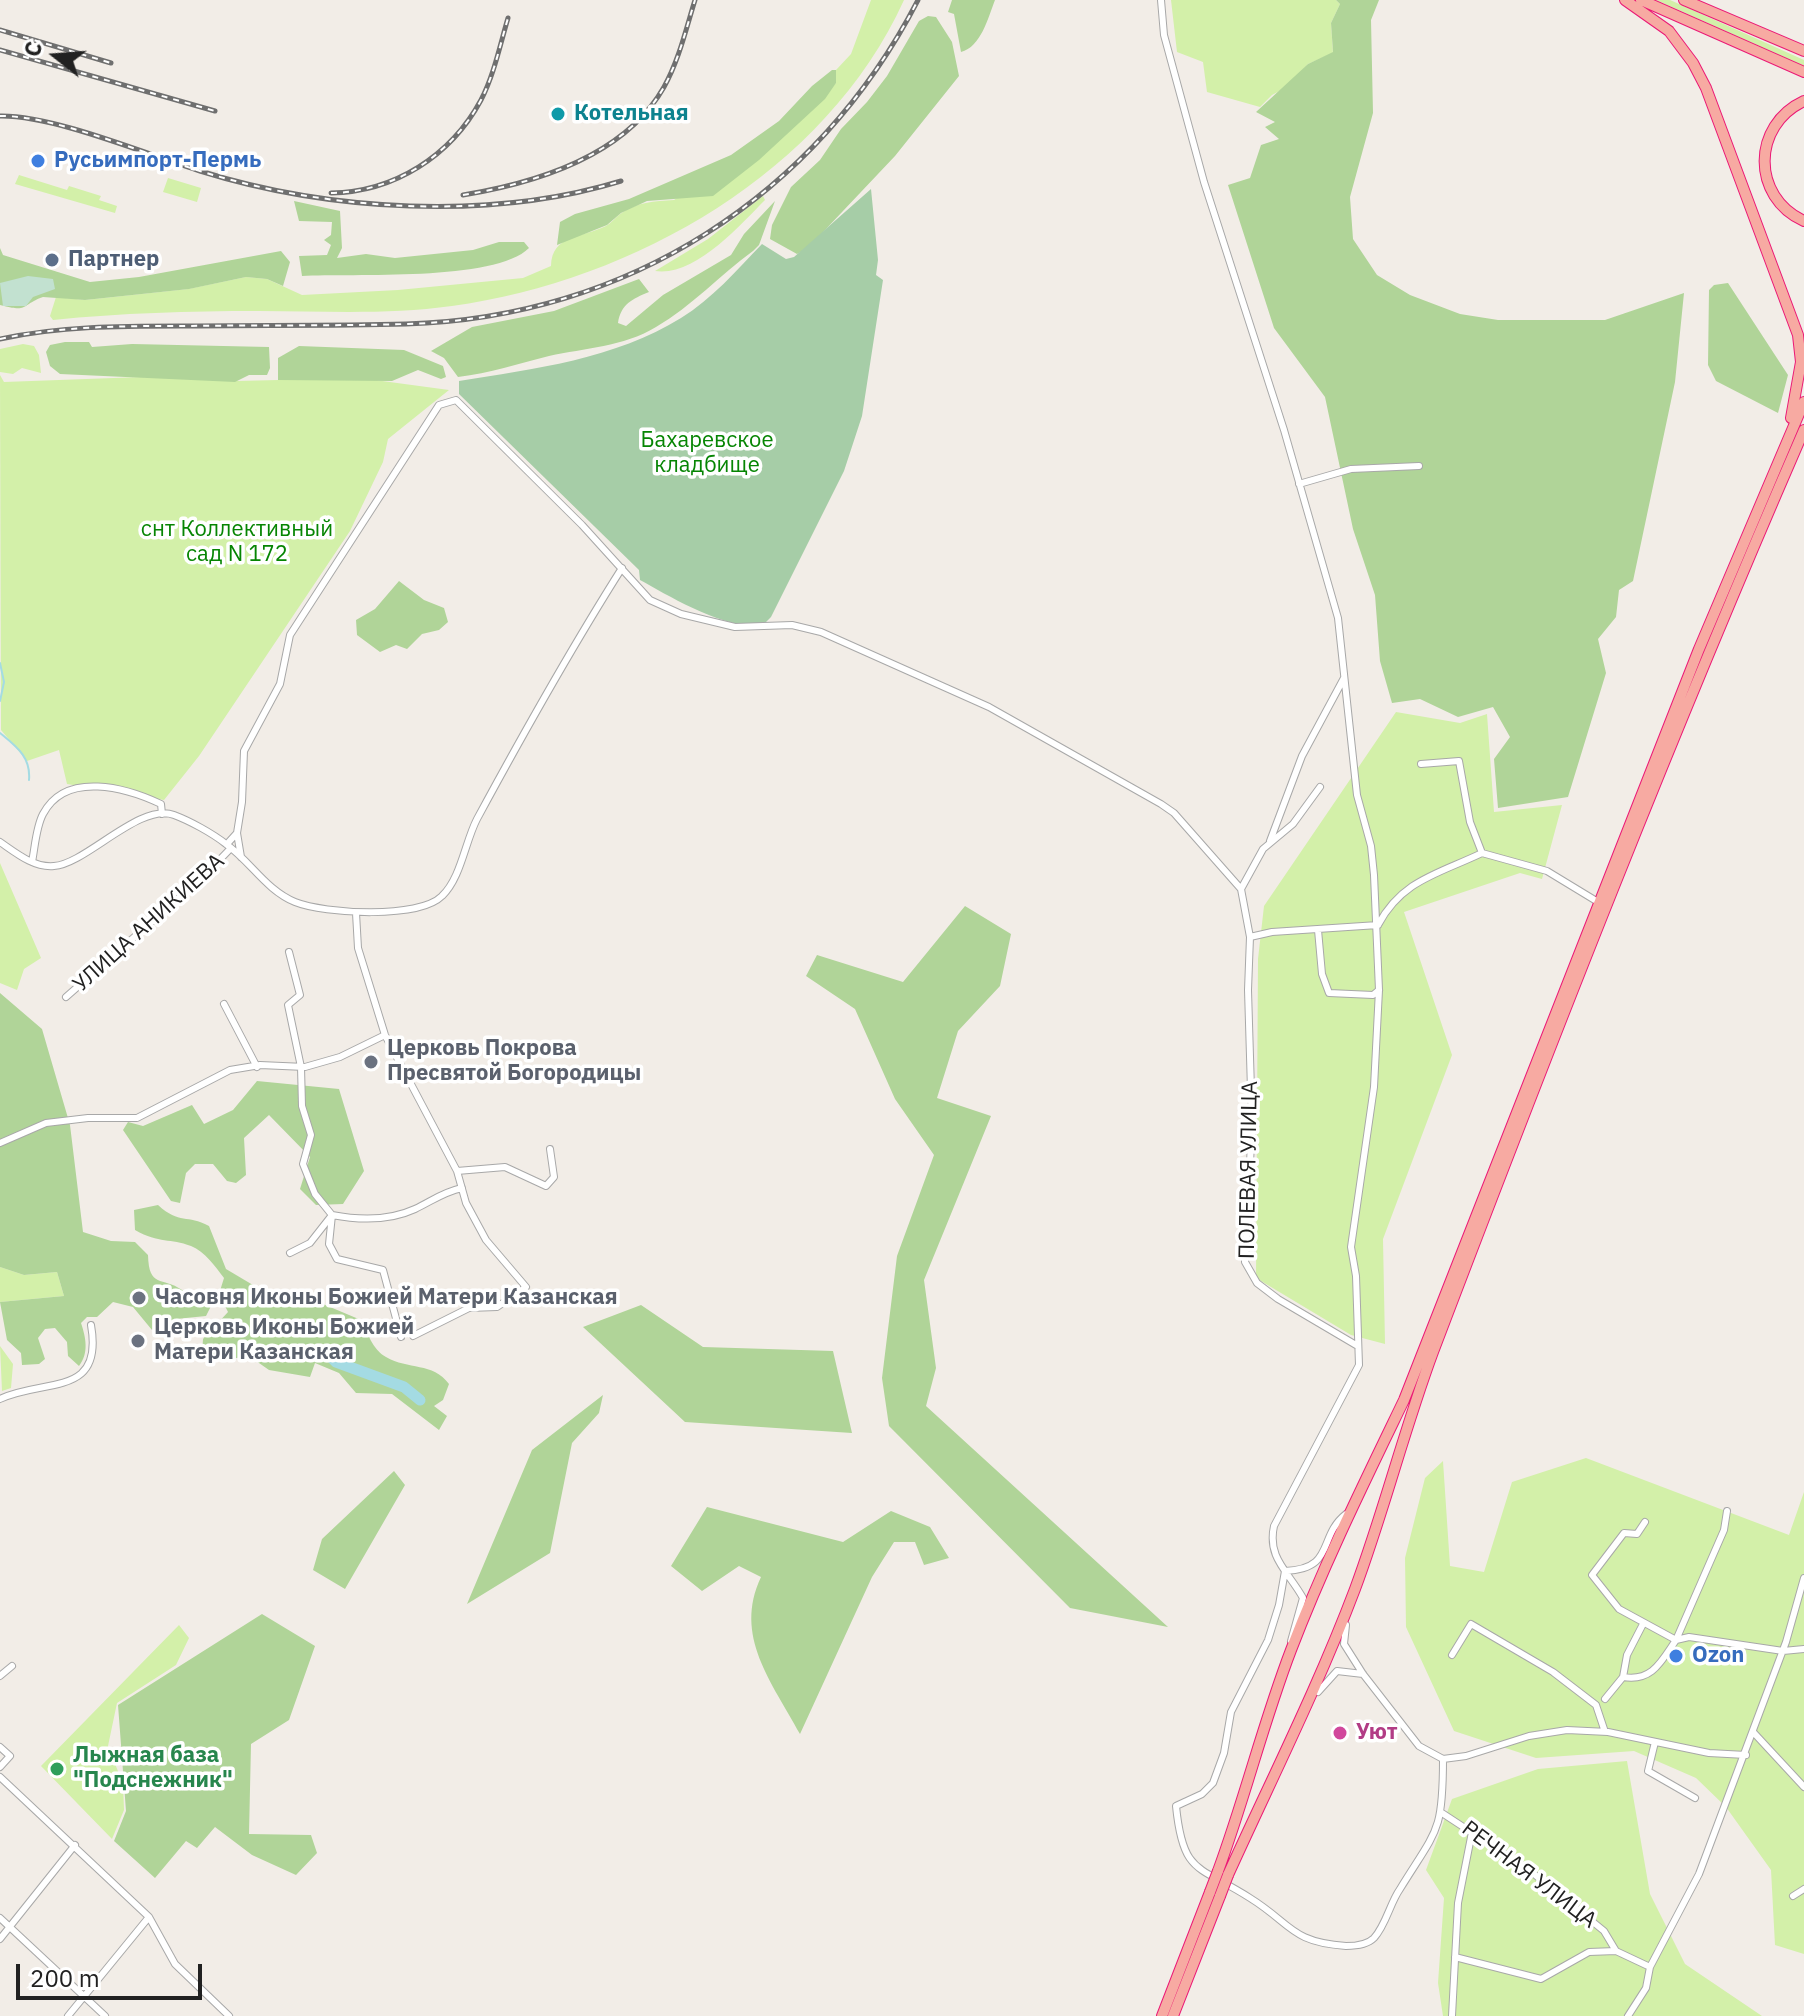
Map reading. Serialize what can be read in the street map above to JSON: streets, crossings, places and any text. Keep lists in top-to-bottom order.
{
  "streets": {
    "street": ["УЛИЦА АНИКИЕВА", "ПОЛЕВАЯ УЛИЦА", "РЕЧНАЯ УЛИЦА"]
  },
  "parks": ["Бахаревское кладбище", "снт Коллективный сад N 172"],
  "places": [
    "Котельная",
    "Русьимпорт-Пермь",
    "Партнер",
    "Церковь Покрова Пресвятой Богородицы",
    "Часовня Иконы Божией Матери Казанская",
    "Церковь Иконы Божией Матери Казанская",
    "Ozon",
    "Уют",
    "Лыжная база \"Подснежник\""
  ],
  "scale_bar": "200 m",
  "north": "left"
}
